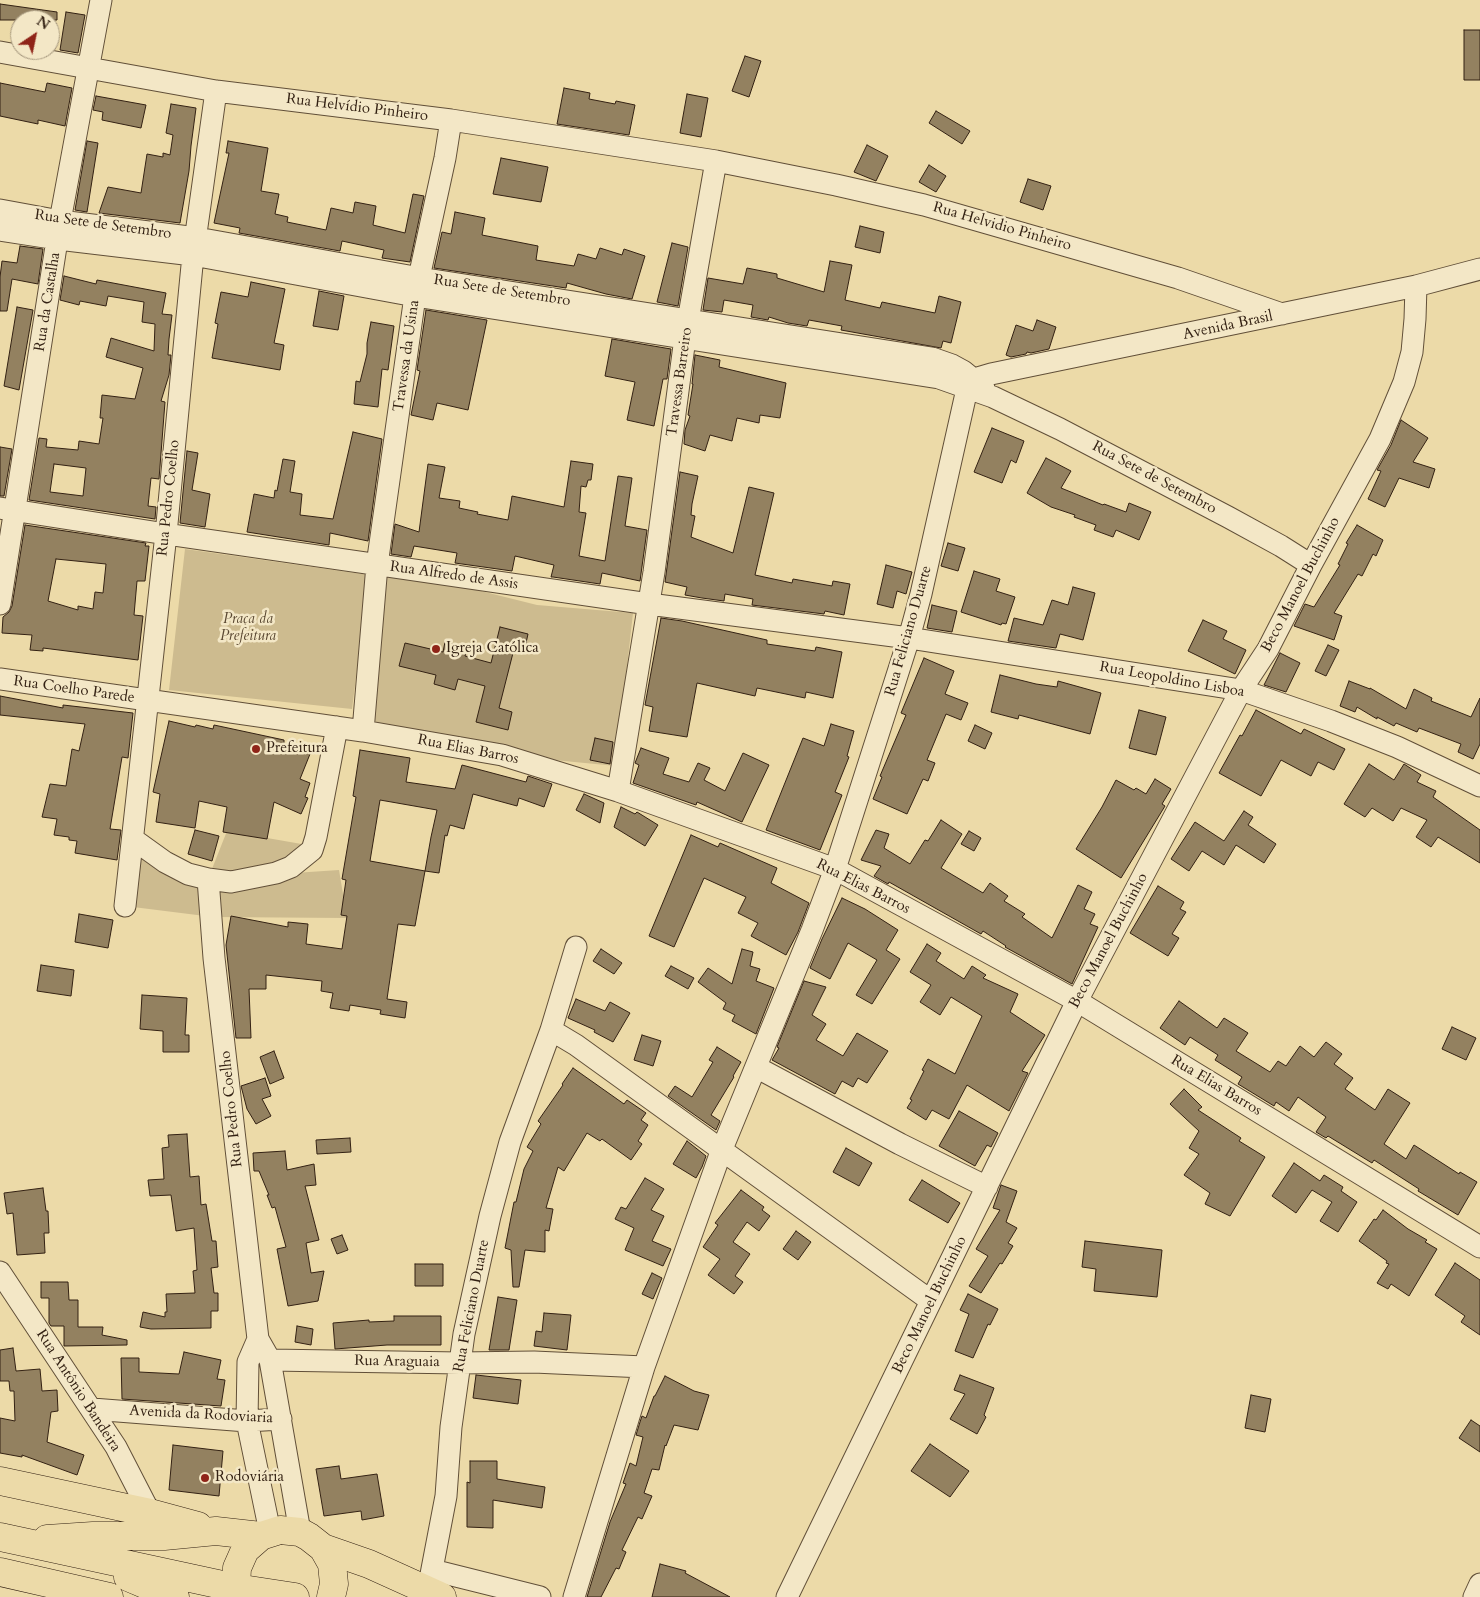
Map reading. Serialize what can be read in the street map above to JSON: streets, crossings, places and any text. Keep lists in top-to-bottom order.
{
  "streets": {
    "street": [
      "Rua Helvídio Pinheiro",
      "Rua Sete de Setembro",
      "Rua Helvidio Pinheiro",
      "Rua da Castalha",
      "Avenida Brasil",
      "Travessa da Usina",
      "Travessa Barreiro",
      "Rua Pedro Coelho",
      "Rua Alfredo de Assis",
      "Beco Manoel Buchinho",
      "Rua Feliciano Duarte",
      "Rua Leopoldino Lisboa",
      "Rua Coelho Parede",
      "Rua Elias Barros",
      "Rua Araguaia",
      "Rua Antônio Bandeira",
      "Avenida da Rodoviaria"
    ]
  },
  "crossings": [
    ["Rua Helvídio Pinheiro", "Rua Helvidio Pinheiro"],
    ["Rua Helvídio Pinheiro", "Rua da Castalha"],
    ["Rua Helvídio Pinheiro", "Travessa da Usina"],
    ["Rua Helvídio Pinheiro", "Travessa Barreiro"],
    ["Rua Helvídio Pinheiro", "Rua Pedro Coelho"],
    ["Rua Sete de Setembro", "Rua da Castalha"],
    ["Rua Sete de Setembro", "Avenida Brasil"],
    ["Rua Sete de Setembro", "Travessa da Usina"],
    ["Rua Sete de Setembro", "Travessa Barreiro"],
    ["Rua Sete de Setembro", "Rua Pedro Coelho"],
    ["Rua Sete de Setembro", "Beco Manoel Buchinho"],
    ["Rua Sete de Setembro", "Rua Feliciano Duarte"],
    ["Rua Helvidio Pinheiro", "Avenida Brasil"],
    ["Rua Helvidio Pinheiro", "Travessa Barreiro"],
    ["Rua da Castalha", "Rua Alfredo de Assis"],
    ["Avenida Brasil", "Beco Manoel Buchinho"],
    ["Avenida Brasil", "Rua Feliciano Duarte"],
    ["Travessa da Usina", "Rua Alfredo de Assis"],
    ["Travessa da Usina", "Rua Elias Barros"],
    ["Travessa Barreiro", "Rua Alfredo de Assis"],
    ["Travessa Barreiro", "Rua Elias Barros"],
    ["Rua Pedro Coelho", "Rua Alfredo de Assis"],
    ["Rua Pedro Coelho", "Rua Coelho Parede"],
    ["Rua Pedro Coelho", "Rua Elias Barros"],
    ["Rua Pedro Coelho", "Rua Araguaia"],
    ["Rua Pedro Coelho", "Avenida da Rodoviaria"],
    ["Rua Alfredo de Assis", "Rua Feliciano Duarte"],
    ["Rua Alfredo de Assis", "Rua Leopoldino Lisboa"],
    ["Beco Manoel Buchinho", "Rua Leopoldino Lisboa"],
    ["Beco Manoel Buchinho", "Rua Elias Barros"],
    ["Rua Feliciano Duarte", "Rua Leopoldino Lisboa"],
    ["Rua Feliciano Duarte", "Rua Elias Barros"],
    ["Rua Feliciano Duarte", "Rua Araguaia"],
    ["Rua Coelho Parede", "Rua Elias Barros"],
    ["Rua Antônio Bandeira", "Avenida da Rodoviaria"]
  ],
  "parks": ["Praça da Prefeitura"],
  "places": ["Igreja Católica", "Prefeitura", "Rodoviária"],
  "north": "top right"
}
